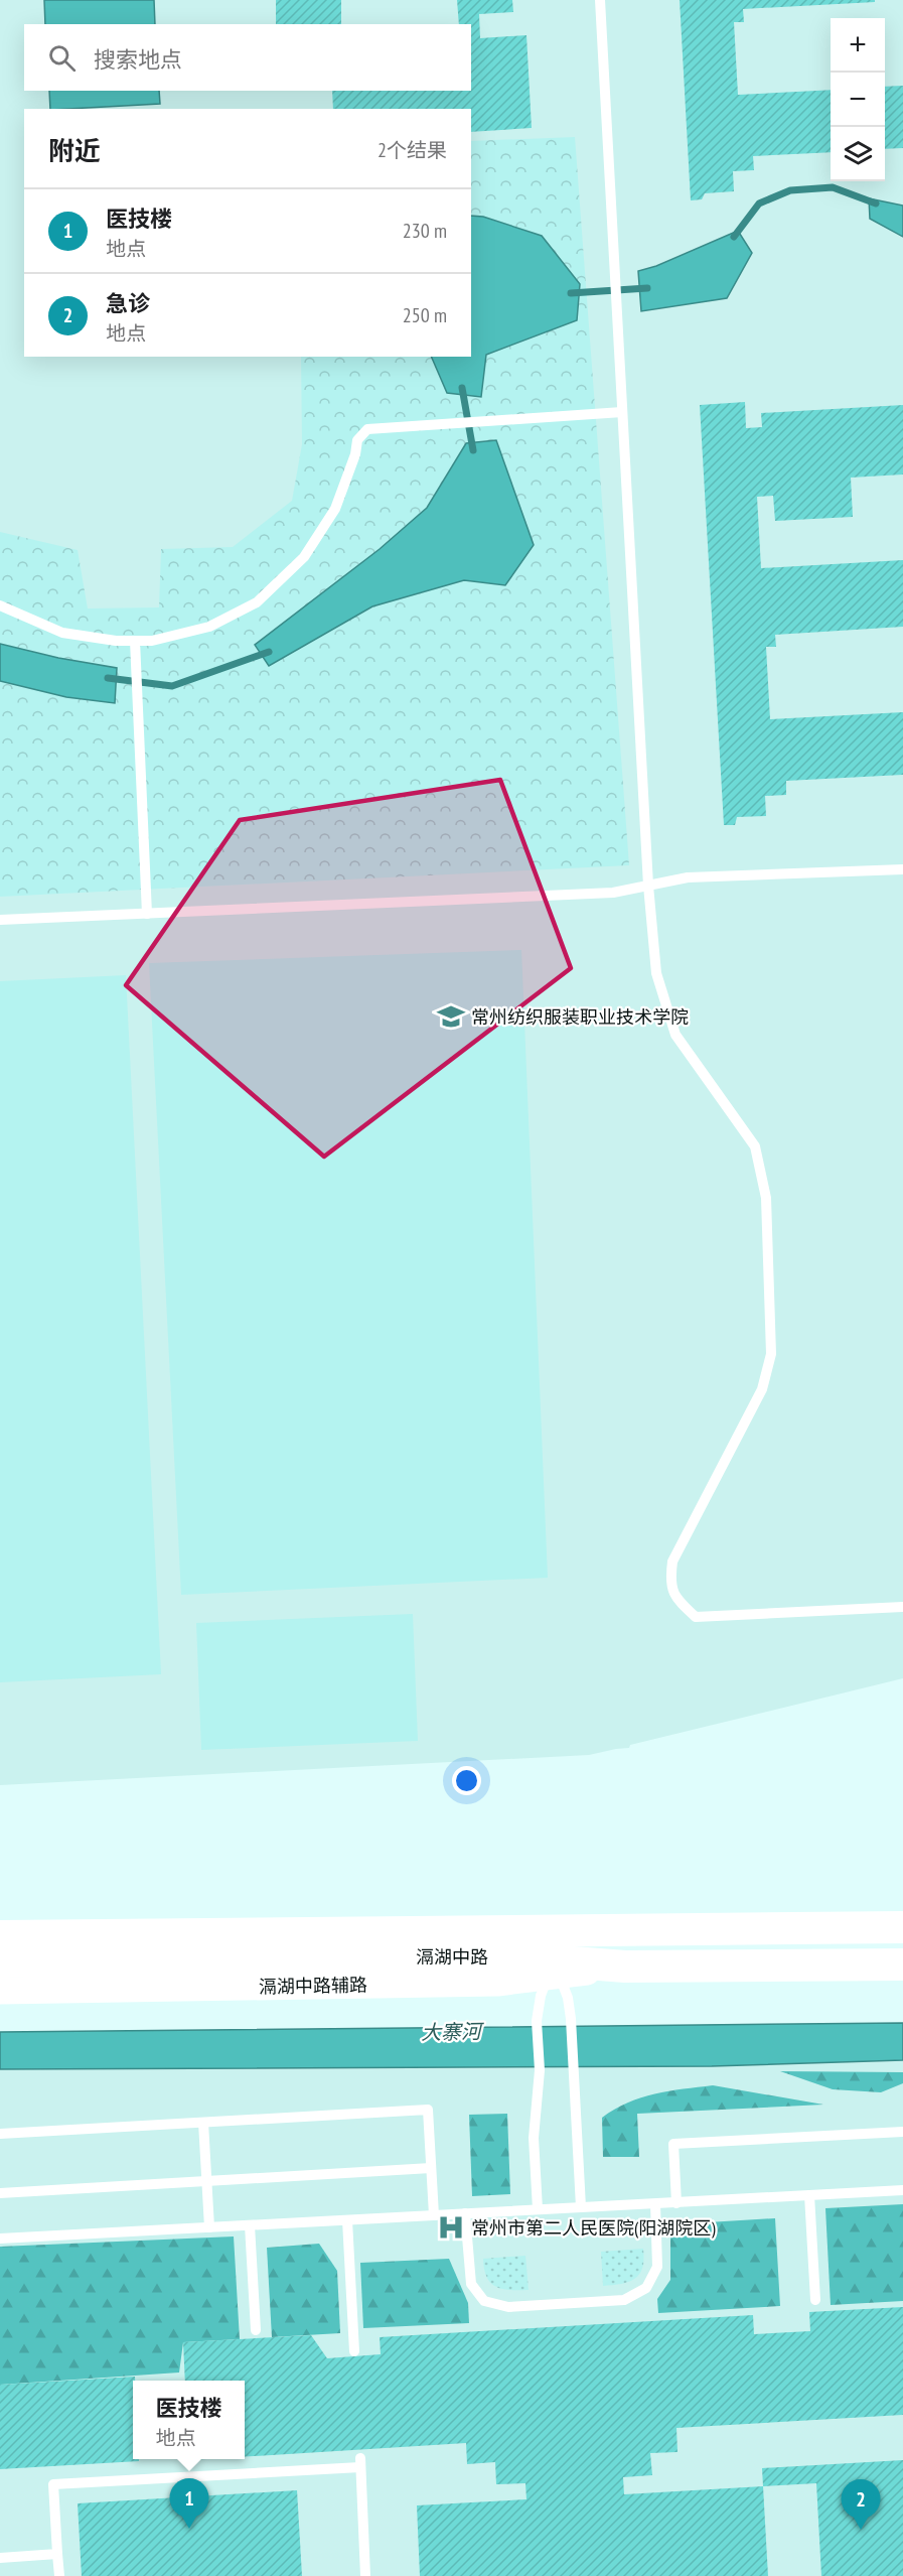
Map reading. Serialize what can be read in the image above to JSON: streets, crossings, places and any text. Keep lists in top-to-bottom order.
{
  "streets": {
    "main road": ["滆湖中路"],
    "street": ["滆湖中路辅路"]
  },
  "crossings": [
    ["滆湖中路", "滆湖中路辅路"]
  ],
  "water": ["大寨河"],
  "places": {
    "school or university": ["常州纺织服装职业技术学院"],
    "hospital": ["常州市第二人民医院(阳湖院区)"]
  },
  "page": {
    "map_buttons": ["+", "−"],
    "search": "搜索地点",
    "heading": ["附近", "2个结果"],
    "list": [
      {
        "mark": "1",
        "name": "医技楼",
        "note": "地点",
        "value": "230 m"
      },
      {
        "mark": "2",
        "name": "急诊",
        "note": "地点",
        "value": "250 m"
      }
    ],
    "popup": ["医技楼", "地点"],
    "pins": ["1", "2"]
  }
}
